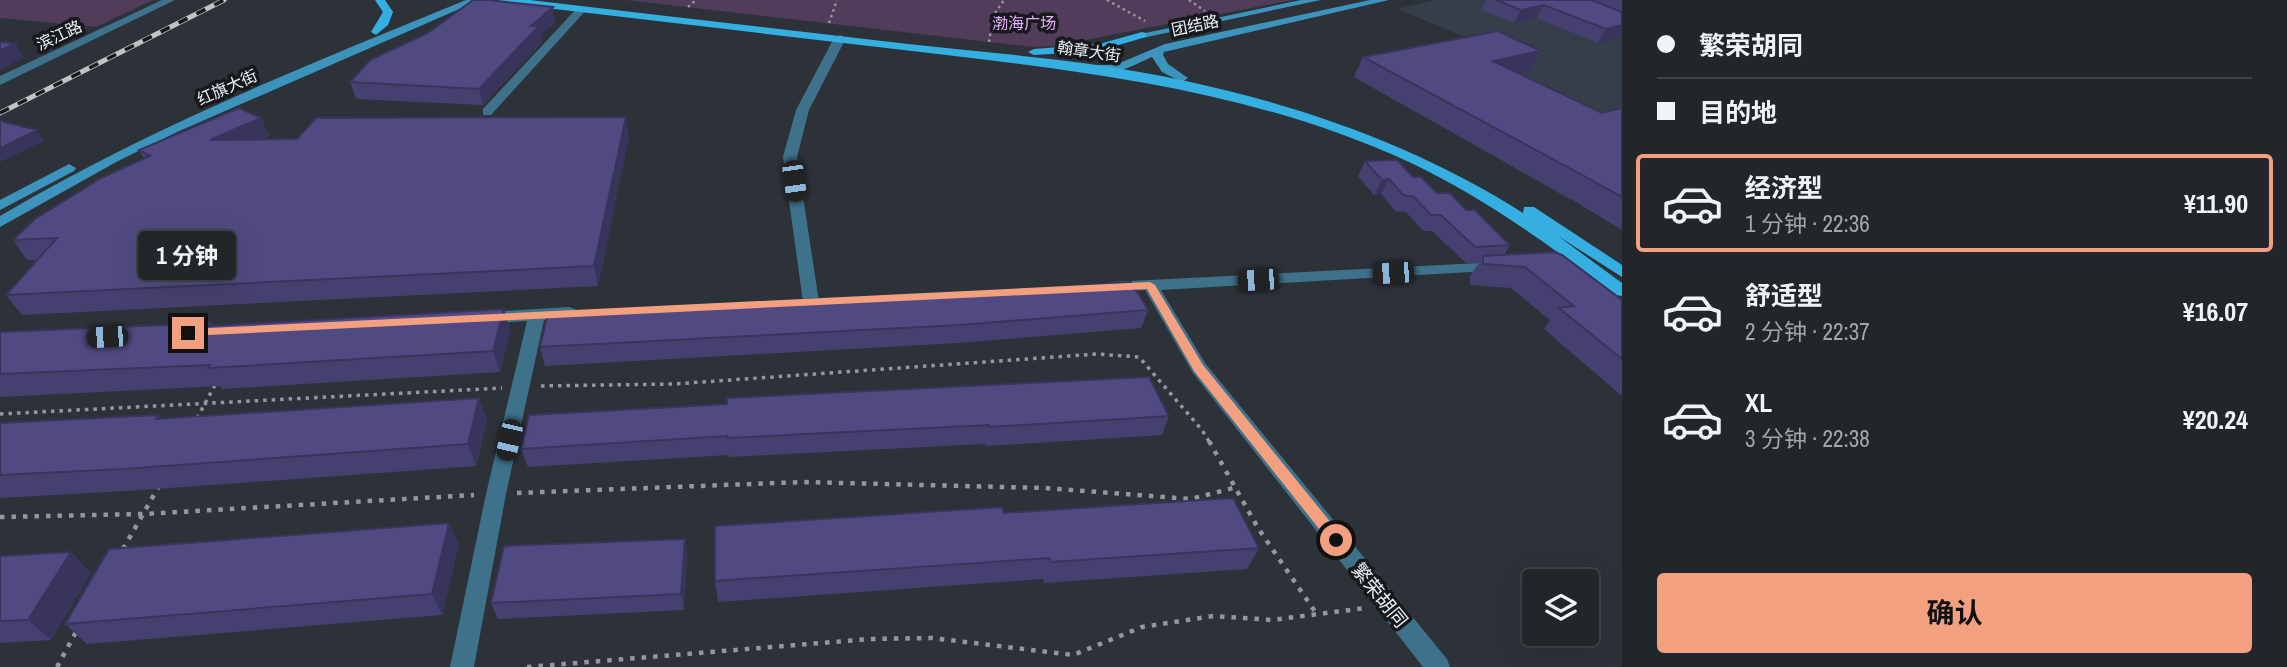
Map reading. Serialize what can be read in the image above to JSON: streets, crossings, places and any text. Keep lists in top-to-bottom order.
{
  "streets": {
    "main road": ["团结路", "翰章大街", "红旗大街"],
    "street": ["滨江路", "繁荣胡同"]
  },
  "crossings": [
    ["团结路", "翰章大街"]
  ],
  "parks": ["渤海广场"],
  "page": {
    "banner": ["繁荣胡同", "目的地"],
    "list": [
      {
        "name": "经济型",
        "note": "1 分钟 · 22:36",
        "value": "¥11.90"
      },
      {
        "name": "舒适型",
        "note": "2 分钟 · 22:37",
        "value": "¥16.07"
      },
      {
        "name": "XL",
        "note": "3 分钟 · 22:38",
        "value": "¥20.24"
      }
    ],
    "bubble": "1 分钟",
    "buttons": "确认"
  }
}
